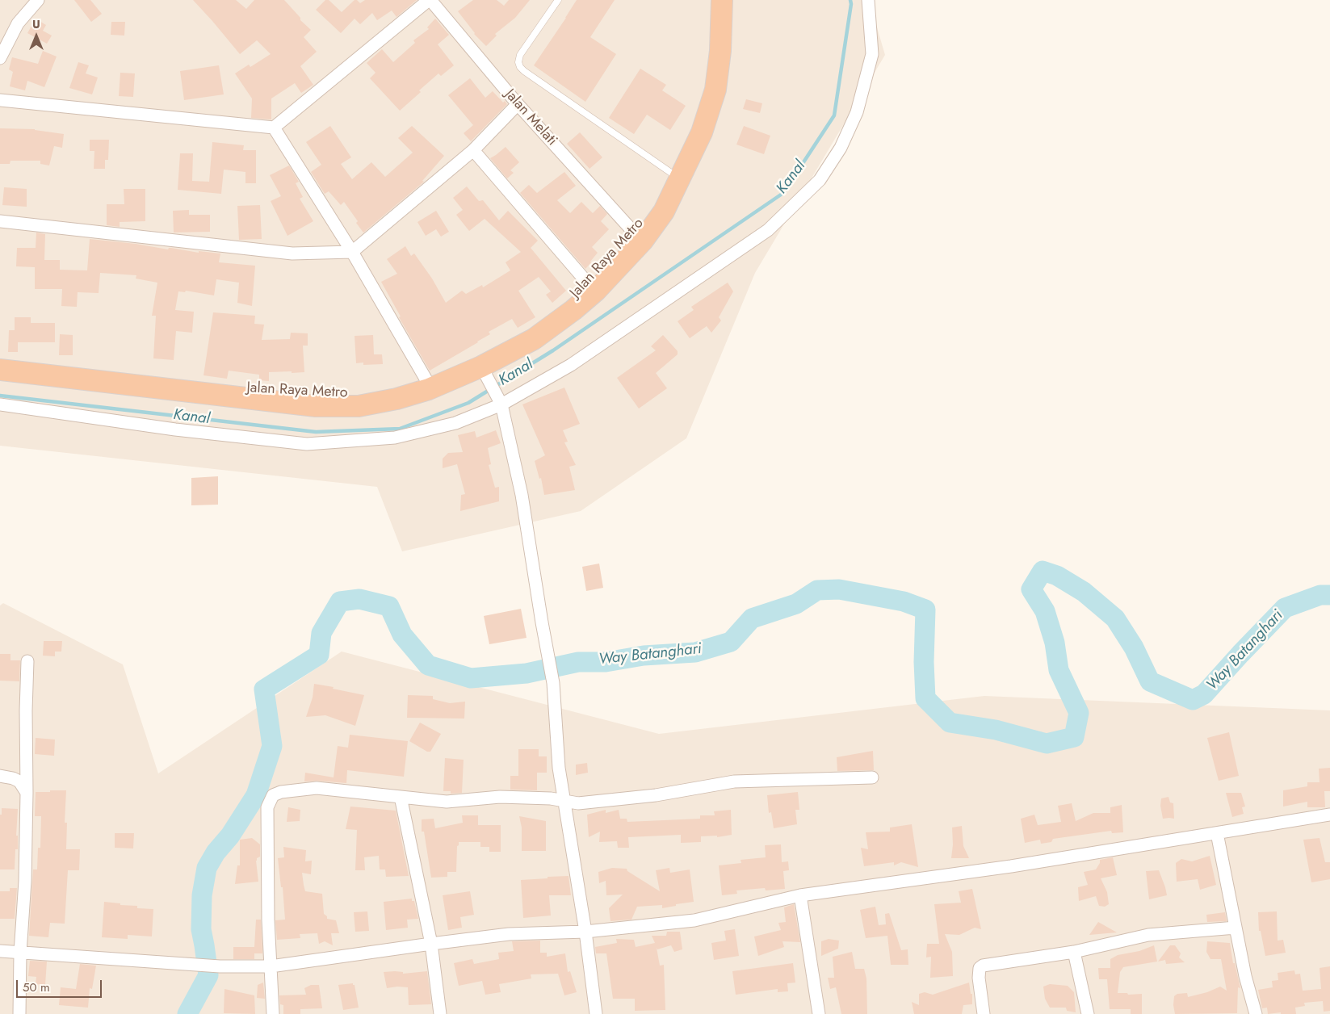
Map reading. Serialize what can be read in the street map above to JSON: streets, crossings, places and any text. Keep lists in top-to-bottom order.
{
  "streets": {
    "highway": ["Jalan Raya Metro"],
    "street": ["Jalan Melati"]
  },
  "crossings": [
    ["Jalan Melati", "Jalan Raya Metro"]
  ],
  "water": ["Kanal", "Way Batanghari"],
  "scale_bar": "50 m",
  "north": "top"
}
